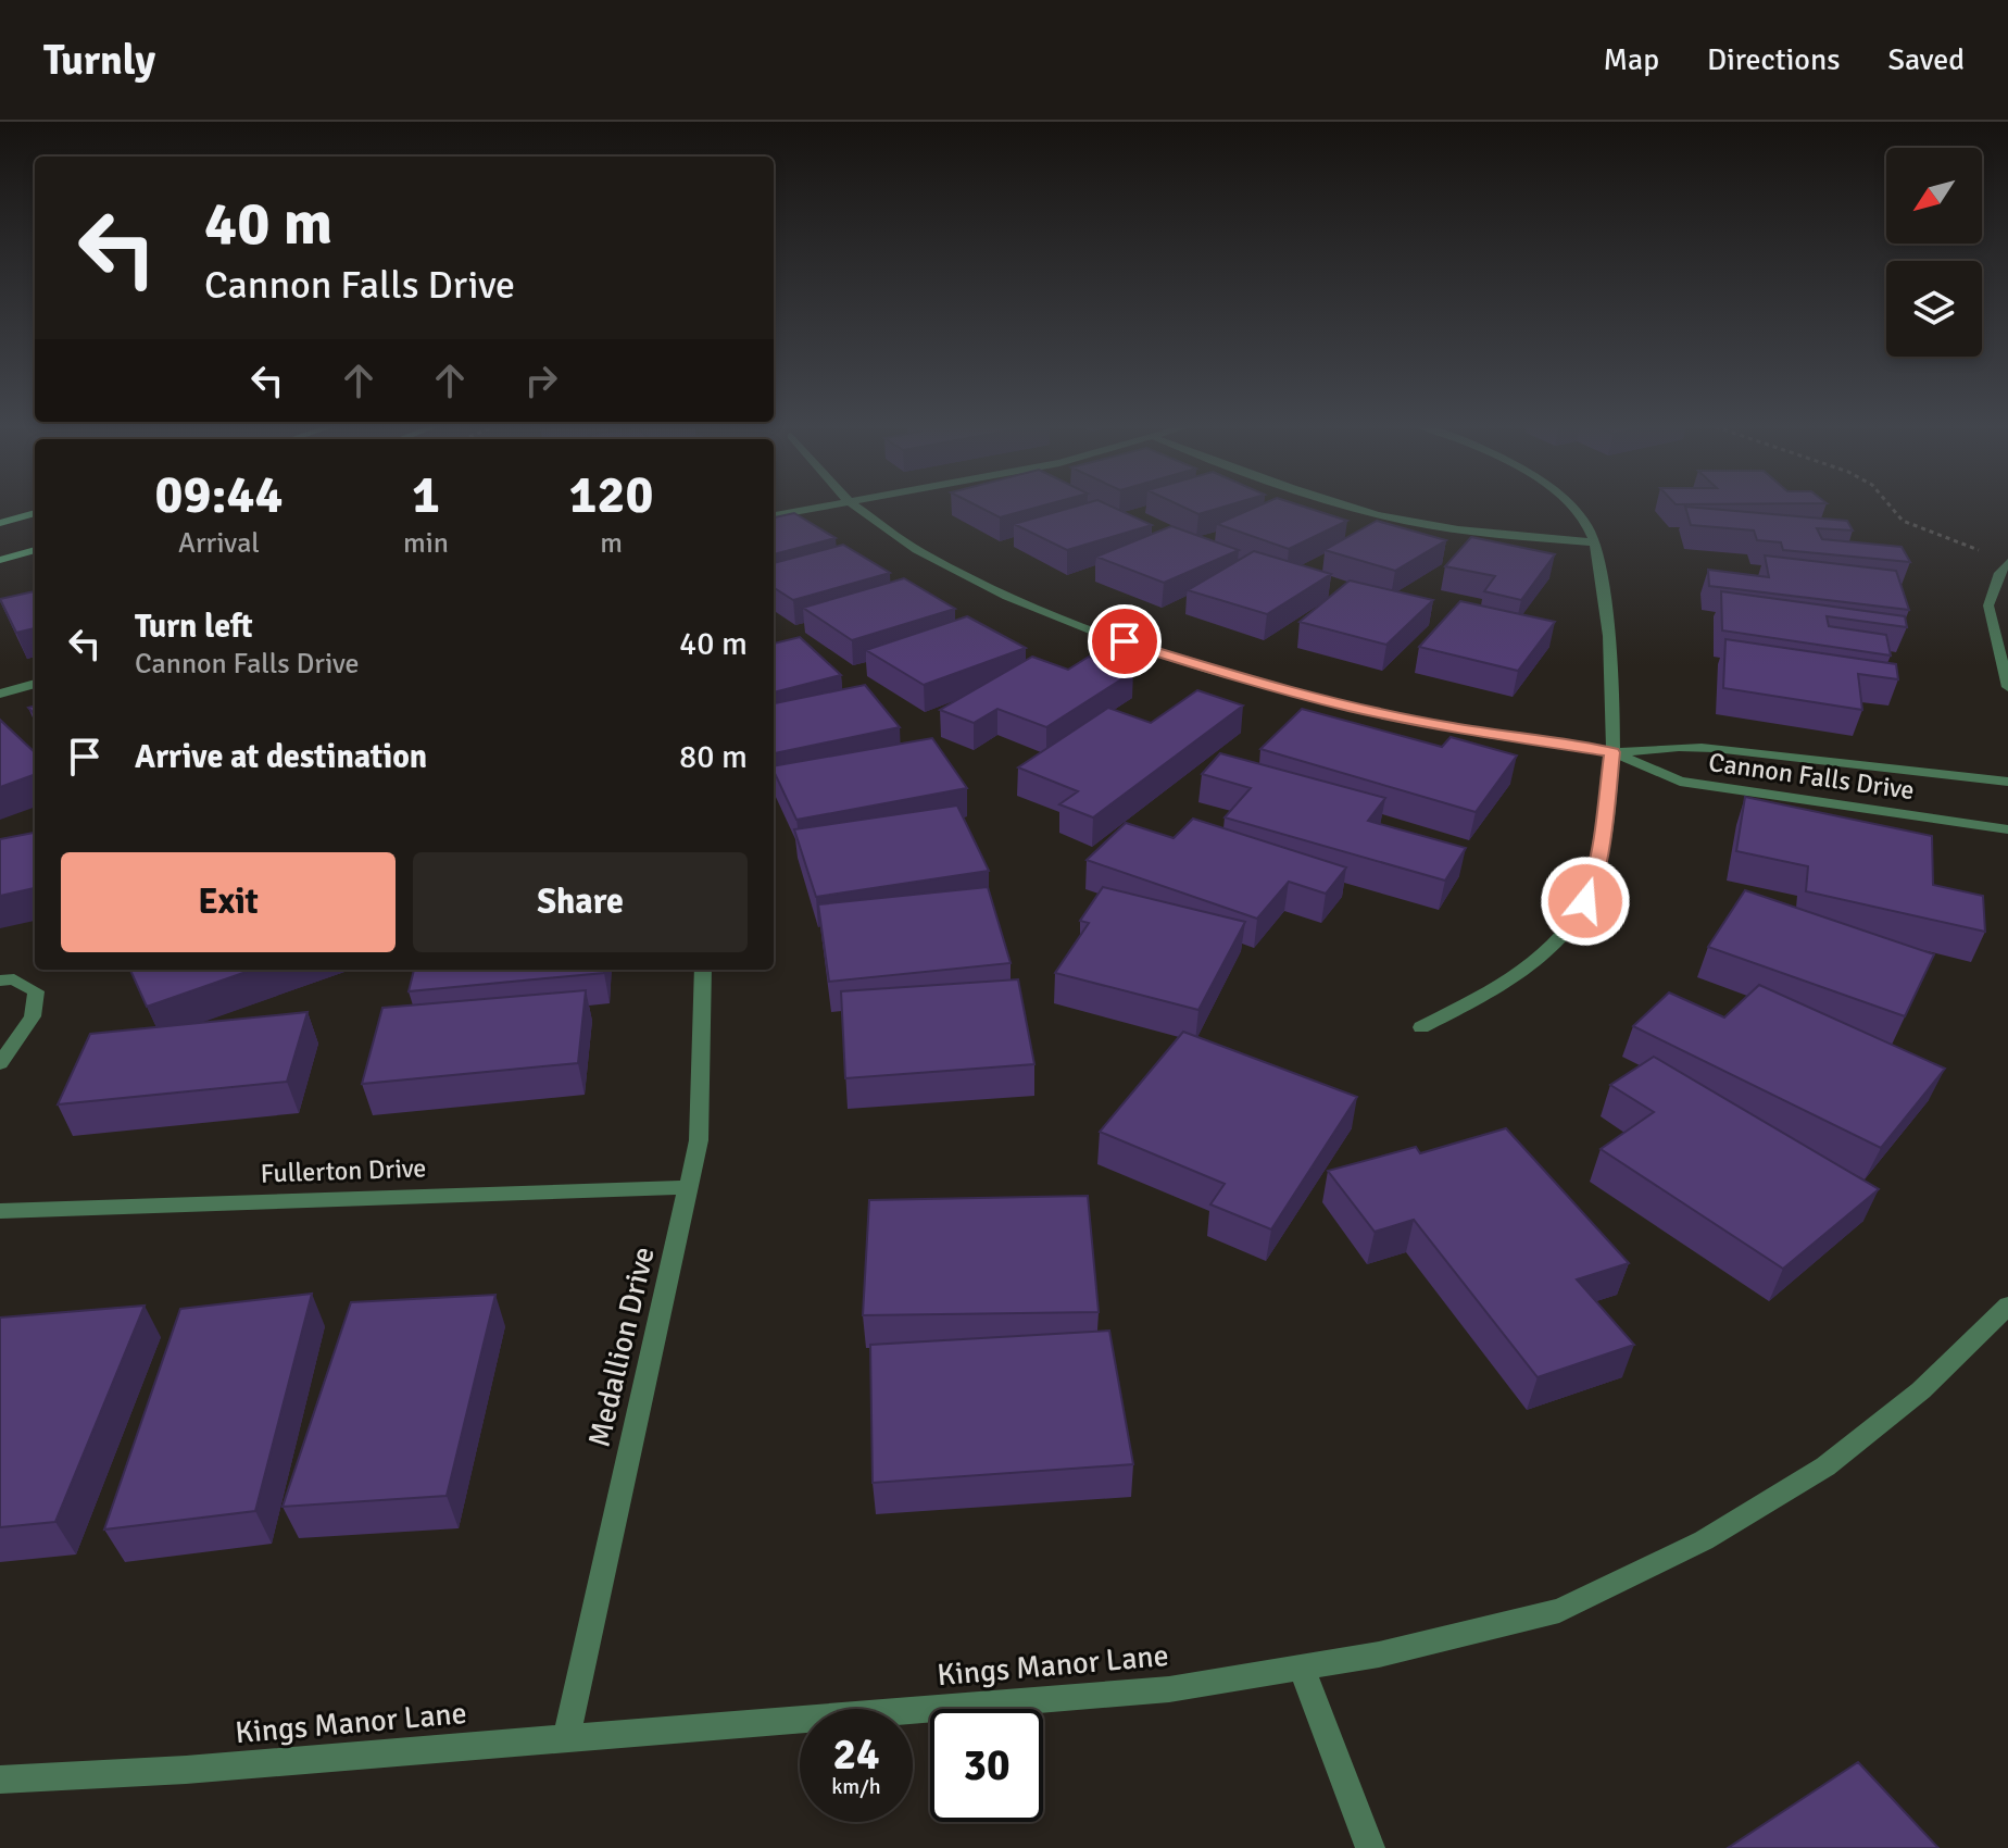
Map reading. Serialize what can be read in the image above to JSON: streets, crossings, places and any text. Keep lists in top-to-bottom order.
{
  "streets": {
    "street": [
      "Cannon Falls Drive",
      "Fullerton Drive",
      "Medallion Drive",
      "Kings Manor Lane"
    ]
  },
  "crossings": [
    ["Fullerton Drive", "Medallion Drive"],
    ["Medallion Drive", "Kings Manor Lane"]
  ],
  "north": "bottom left",
  "page": {
    "header": "Turnly",
    "nav": ["Map", "Directions", "Saved"],
    "turn": ["40 m", "Cannon Falls Drive"],
    "eta": [
      "09:44",
      "Arrival",
      "1",
      "min",
      "120",
      "m"
    ],
    "list": [
      {
        "name": "Turn left",
        "note": "Cannon Falls Drive",
        "value": "40 m"
      },
      {
        "name": "Arrive at destination",
        "value": "80 m"
      }
    ],
    "buttons": ["Exit", "Share"],
    "speed": "24 km/h",
    "limit": "30"
  }
}
